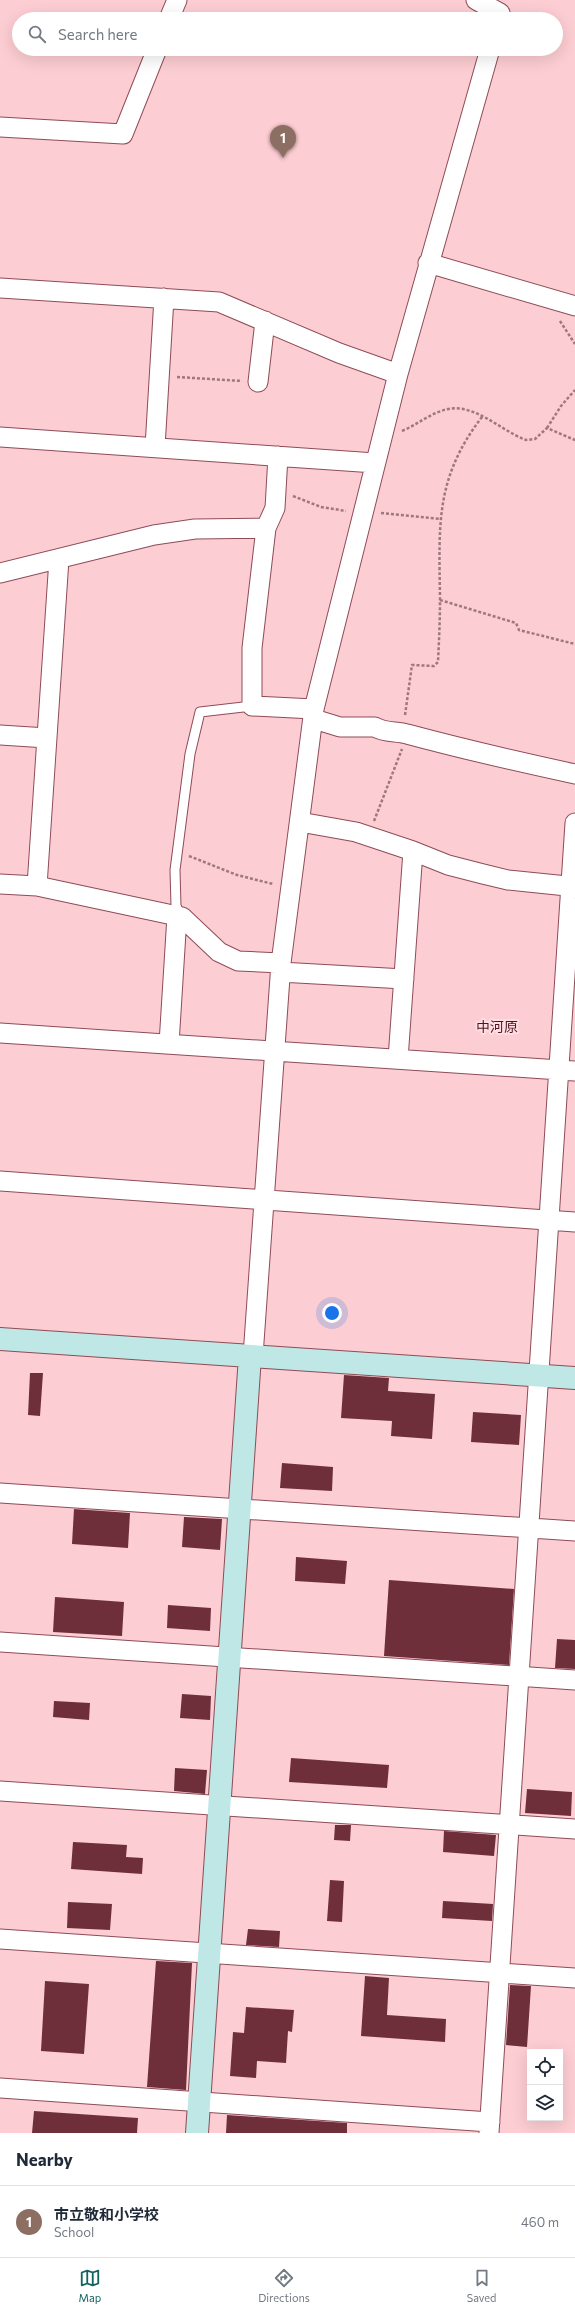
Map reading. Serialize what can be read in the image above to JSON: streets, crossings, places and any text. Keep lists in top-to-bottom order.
{
  "districts": ["中河原"],
  "page": {
    "search": "Search here",
    "pins": "1",
    "heading": "Nearby",
    "list": [
      {
        "mark": "1",
        "name": "市立敬和小学校",
        "note": "School",
        "value": "460 m"
      }
    ],
    "nav": ["Map", "Directions", "Saved"]
  }
}
